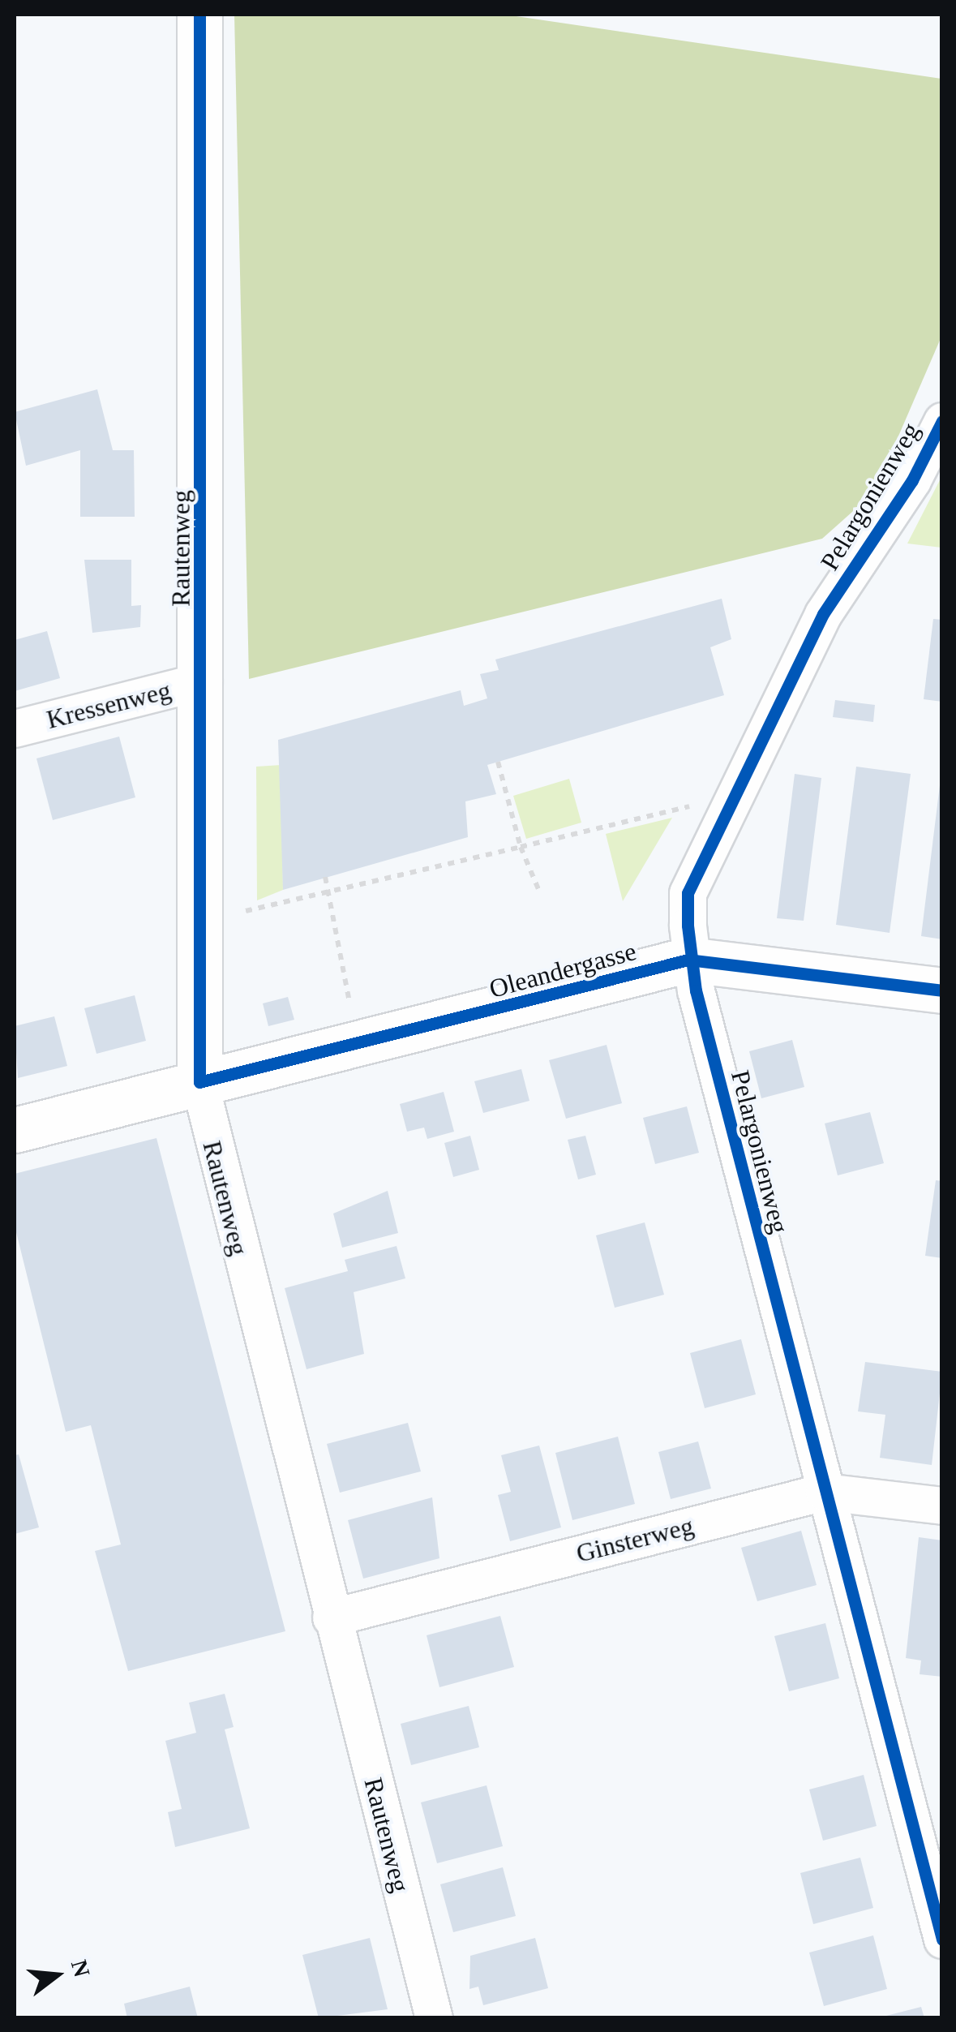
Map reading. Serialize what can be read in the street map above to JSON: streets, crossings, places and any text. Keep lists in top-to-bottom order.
{
  "streets": {
    "street": [
      "Pelargonienweg",
      "Rautenweg",
      "Kressenweg",
      "Oleandergasse",
      "Ginsterweg"
    ]
  },
  "crossings": [
    ["Pelargonienweg", "Oleandergasse"],
    ["Pelargonienweg", "Ginsterweg"],
    ["Rautenweg", "Kressenweg"],
    ["Rautenweg", "Oleandergasse"],
    ["Rautenweg", "Ginsterweg"]
  ],
  "north": "right"
}
